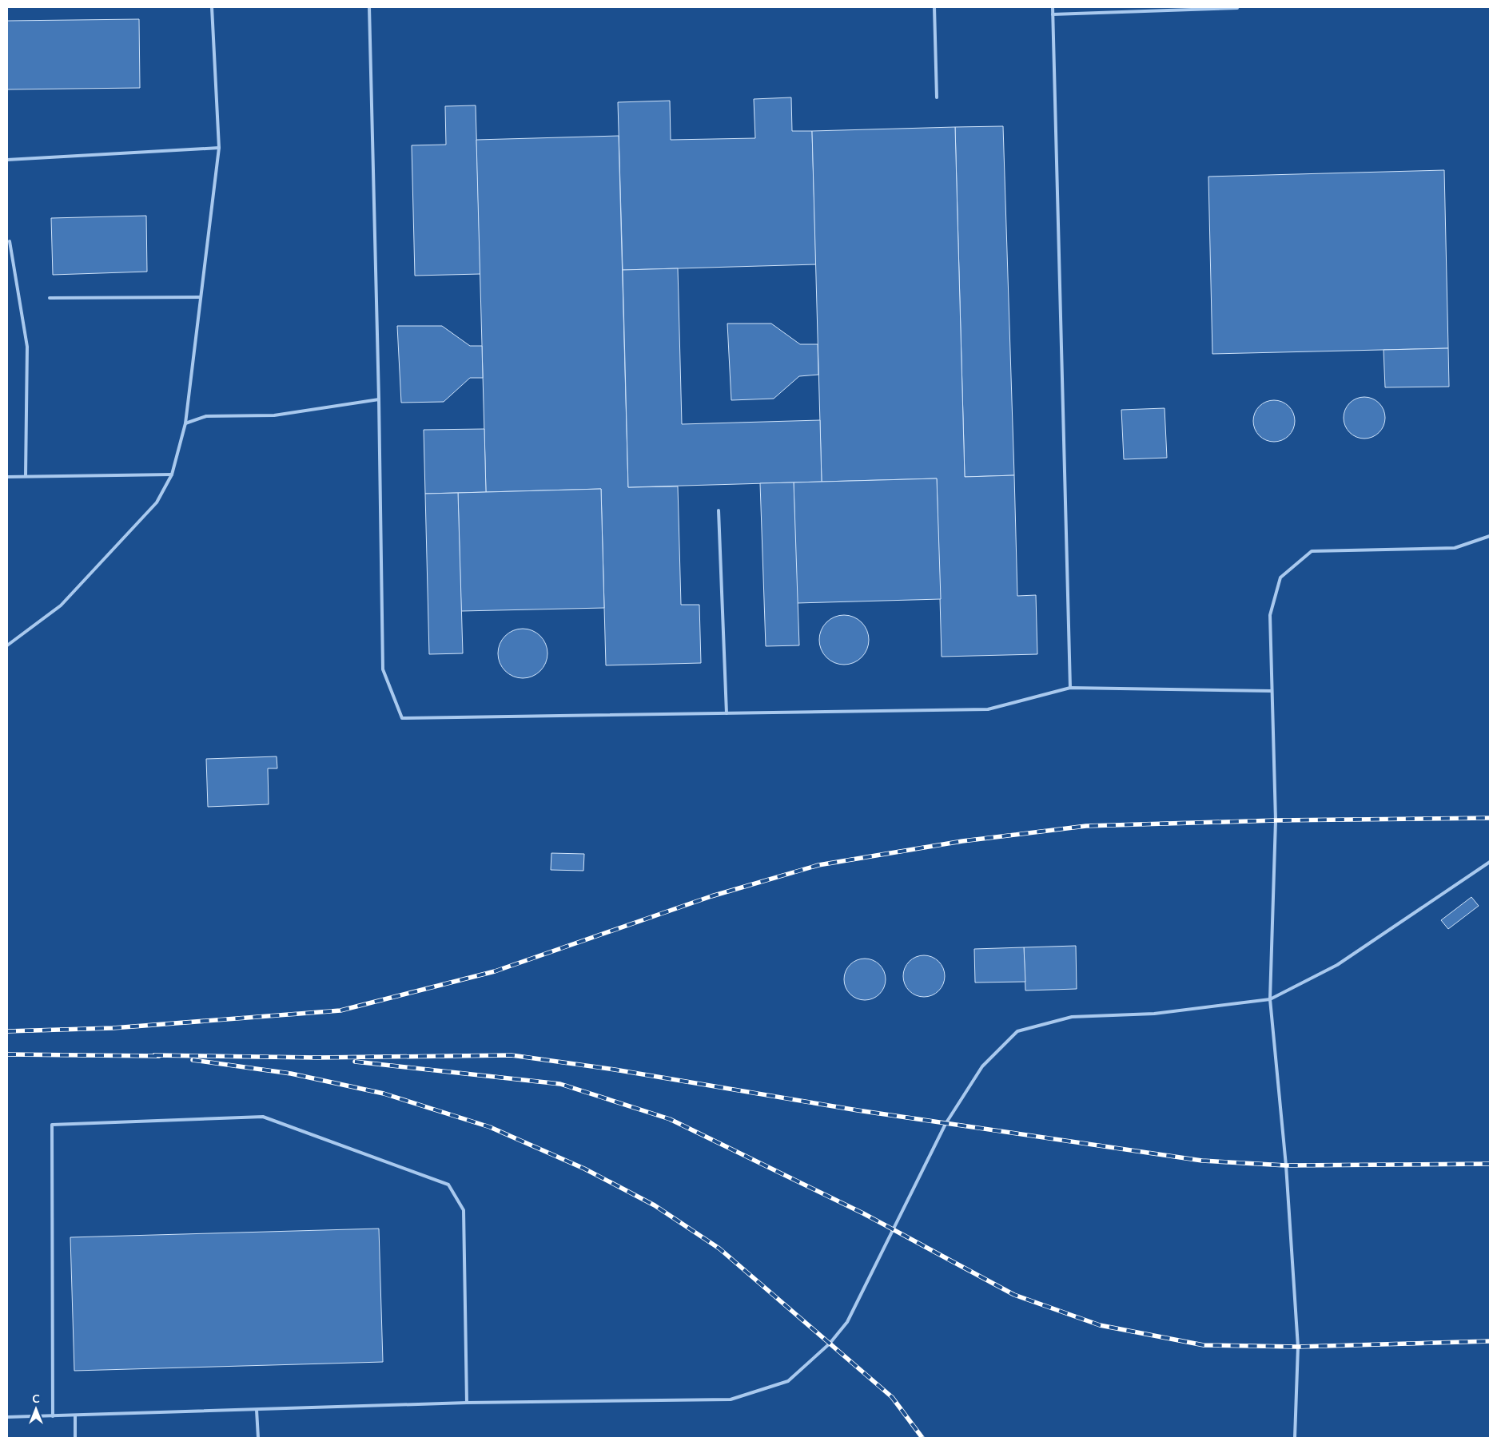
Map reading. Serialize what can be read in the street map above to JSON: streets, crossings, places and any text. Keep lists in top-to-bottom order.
{
  "north": "top"
}
